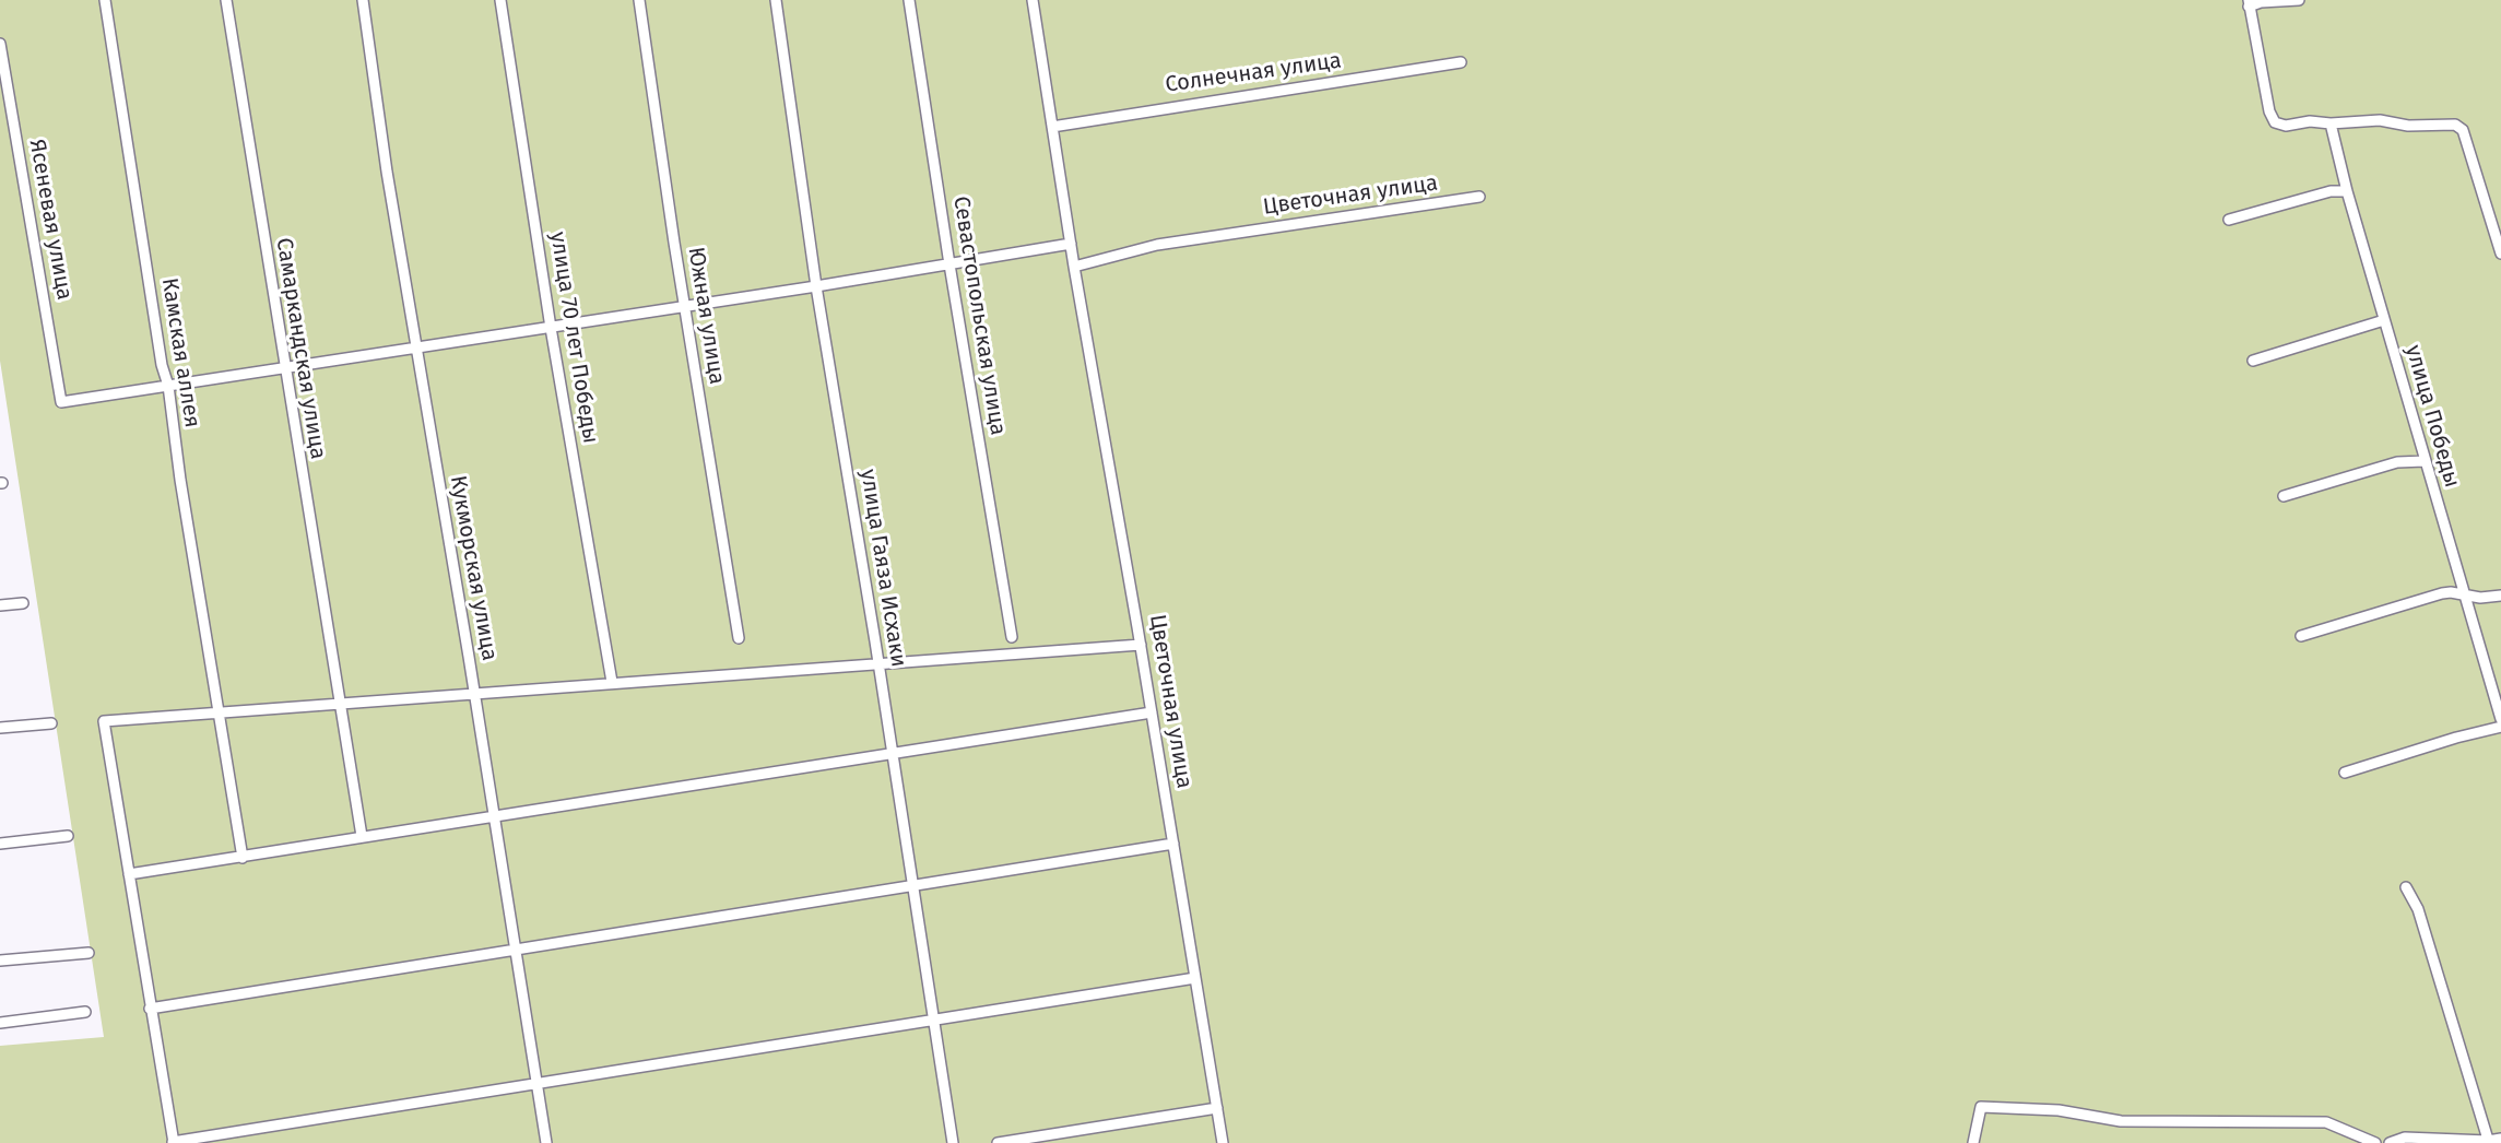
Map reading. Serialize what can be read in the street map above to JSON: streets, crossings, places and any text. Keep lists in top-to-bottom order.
{
  "streets": {
    "street": [
      "Солнечная улица",
      "Цветочная улица",
      "Ясеневая улица",
      "Южная улица",
      "Севастопольская улица",
      "улица 70 лет Победы",
      "Самаркандская улица",
      "Камская аллея",
      "улица Победы",
      "Кукморская улица",
      "улица Гаяза Исхаки"
    ]
  },
  "crossings": [
    ["Солнечная улица", "Цветочная улица"],
    ["Ясеневая улица", "Камская аллея"]
  ]
}
